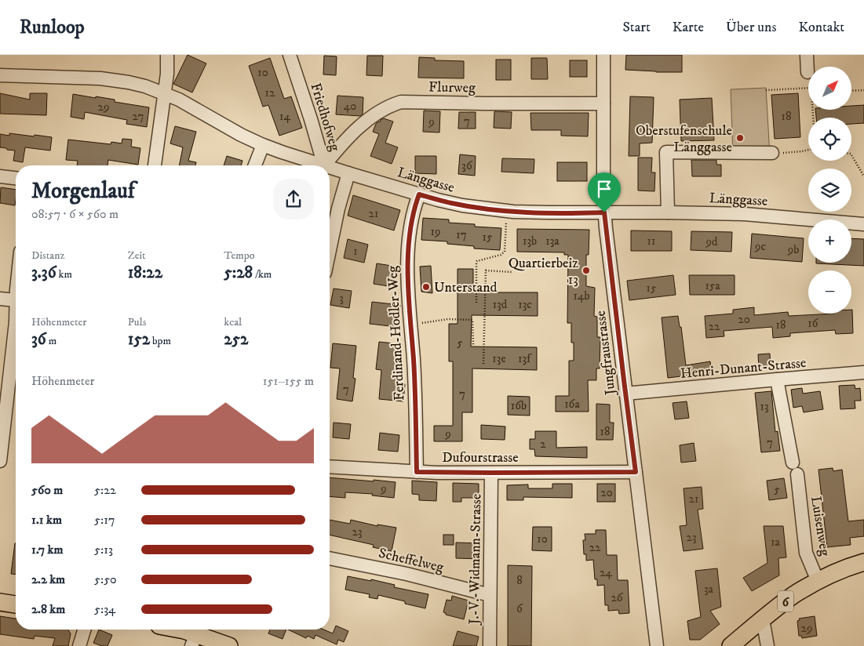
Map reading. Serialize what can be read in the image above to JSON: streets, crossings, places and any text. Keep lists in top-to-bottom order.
{
  "streets": {
    "main road": ["6"],
    "street": [
      "Flurweg",
      "Friedhofweg",
      "Länggasse",
      "Ferdinand-Hodler-Weg",
      "Jungfraustrasse",
      "Henri-Dunant-Strasse",
      "Dufourstrasse",
      "Luisenweg",
      "J.-V.-Widmann-Strasse",
      "Scheffelweg"
    ]
  },
  "crossings": [
    ["Flurweg", "Friedhofweg"],
    ["Flurweg", "Länggasse"],
    ["Flurweg", "Jungfraustrasse"],
    ["Friedhofweg", "Länggasse"],
    ["Länggasse", "Ferdinand-Hodler-Weg"],
    ["Länggasse", "Jungfraustrasse"],
    ["Ferdinand-Hodler-Weg", "Dufourstrasse"],
    ["Jungfraustrasse", "Henri-Dunant-Strasse"],
    ["Jungfraustrasse", "Dufourstrasse"],
    ["Dufourstrasse", "J.-V.-Widmann-Strasse"],
    ["Luisenweg", "6"],
    ["J.-V.-Widmann-Strasse", "Scheffelweg"]
  ],
  "places": ["Oberstufenschule Länggasse", "Quartierbeiz 13", "Unterstand"],
  "house_numbers": [
    "10",
    "12",
    "40",
    "29",
    "27",
    "14",
    "18",
    "7",
    "9",
    "36",
    "21",
    "19",
    "17",
    "15",
    "13b",
    "13a",
    "11",
    "9d",
    "9c",
    "9b",
    "1",
    "15a",
    "15",
    "14b",
    "3",
    "13d",
    "13c",
    "20",
    "16",
    "18",
    "22",
    "5",
    "13e",
    "13f",
    "7",
    "7",
    "16a",
    "16b",
    "13",
    "18",
    "9",
    "7",
    "2",
    "9",
    "5",
    "20",
    "21",
    "23",
    "23",
    "10",
    "1a",
    "22",
    "24",
    "8",
    "3a",
    "26",
    "6",
    "29"
  ],
  "north": "top right",
  "page": {
    "header": "Runloop",
    "nav": [
      "Start",
      "Karte",
      "Über uns",
      "Kontakt"
    ],
    "map_buttons": ["+", "−"],
    "heading": ["Morgenlauf", "08:57 · 6 × 560 m"],
    "stats": [
      ["Distanz", "3.36 km"],
      ["Zeit", "18:22"],
      ["Tempo", "5:28 /km"],
      ["Höhenmeter", "36 m"],
      ["Puls", "152 bpm"],
      ["kcal", "252"]
    ],
    "chart": ["Höhenmeter", "151–155 m"],
    "list": [
      {
        "name": "560 m",
        "note": "5:22"
      },
      {
        "name": "1.1 km",
        "note": "5:17"
      },
      {
        "name": "1.7 km",
        "note": "5:13"
      },
      {
        "name": "2.2 km",
        "note": "5:50"
      },
      {
        "name": "2.8 km",
        "note": "5:34"
      }
    ]
  }
}
